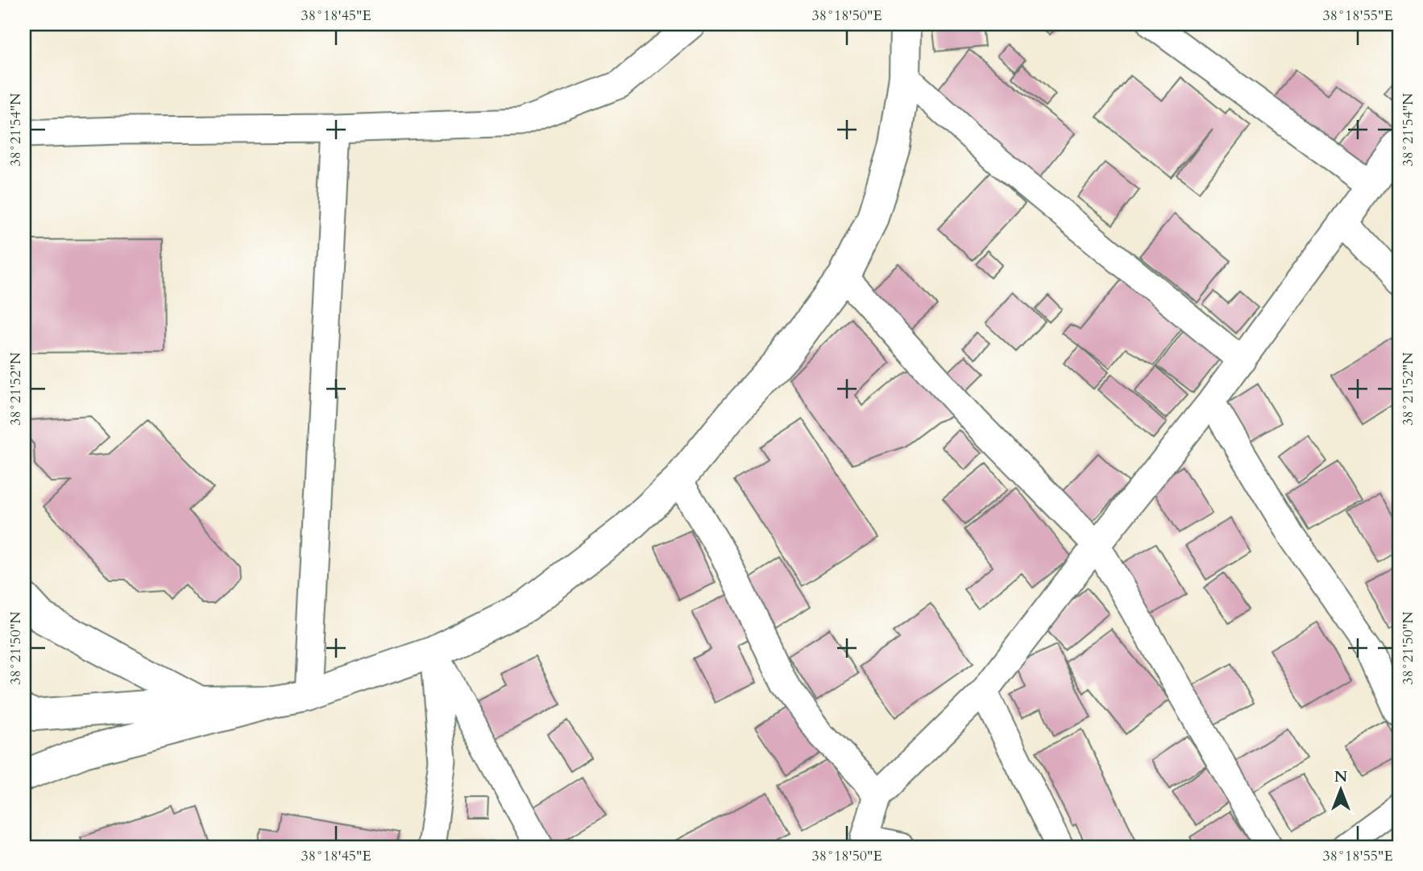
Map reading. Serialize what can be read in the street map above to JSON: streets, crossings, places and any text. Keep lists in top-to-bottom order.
{
  "north": "top",
  "coordinates": [
    "38°18'45\"E",
    "38°18'50\"E",
    "38°18'55\"E",
    "38°21'54\"N",
    "38°21'52\"N",
    "38°21'50\"N"
  ]
}
